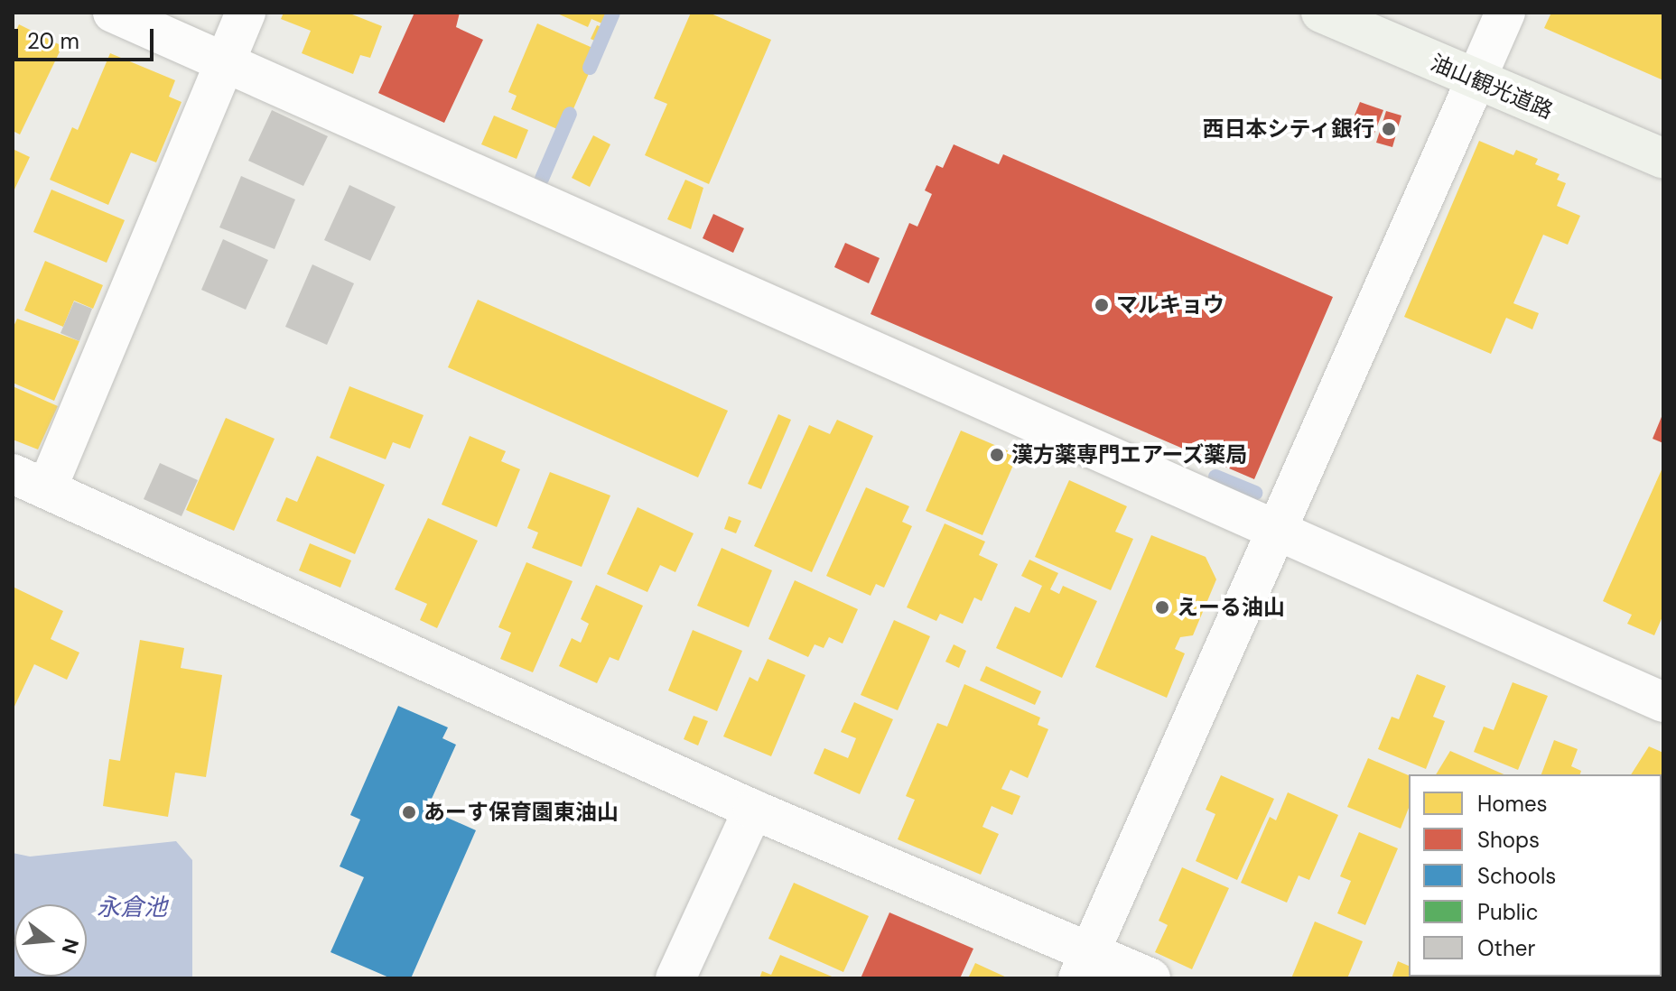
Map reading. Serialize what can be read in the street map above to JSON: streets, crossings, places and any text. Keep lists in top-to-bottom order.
{
  "streets": {
    "main road": ["油山観光道路"]
  },
  "water": ["永倉池"],
  "places": [
    "西日本シティ銀行",
    "マルキョウ",
    "漢方薬専門エアーズ薬局",
    "えーる油山",
    "あーす保育園東油山"
  ],
  "legend": [
    "Homes",
    "Shops",
    "Schools",
    "Public",
    "Other"
  ],
  "scale_bar": "20 m",
  "north": "right"
}
